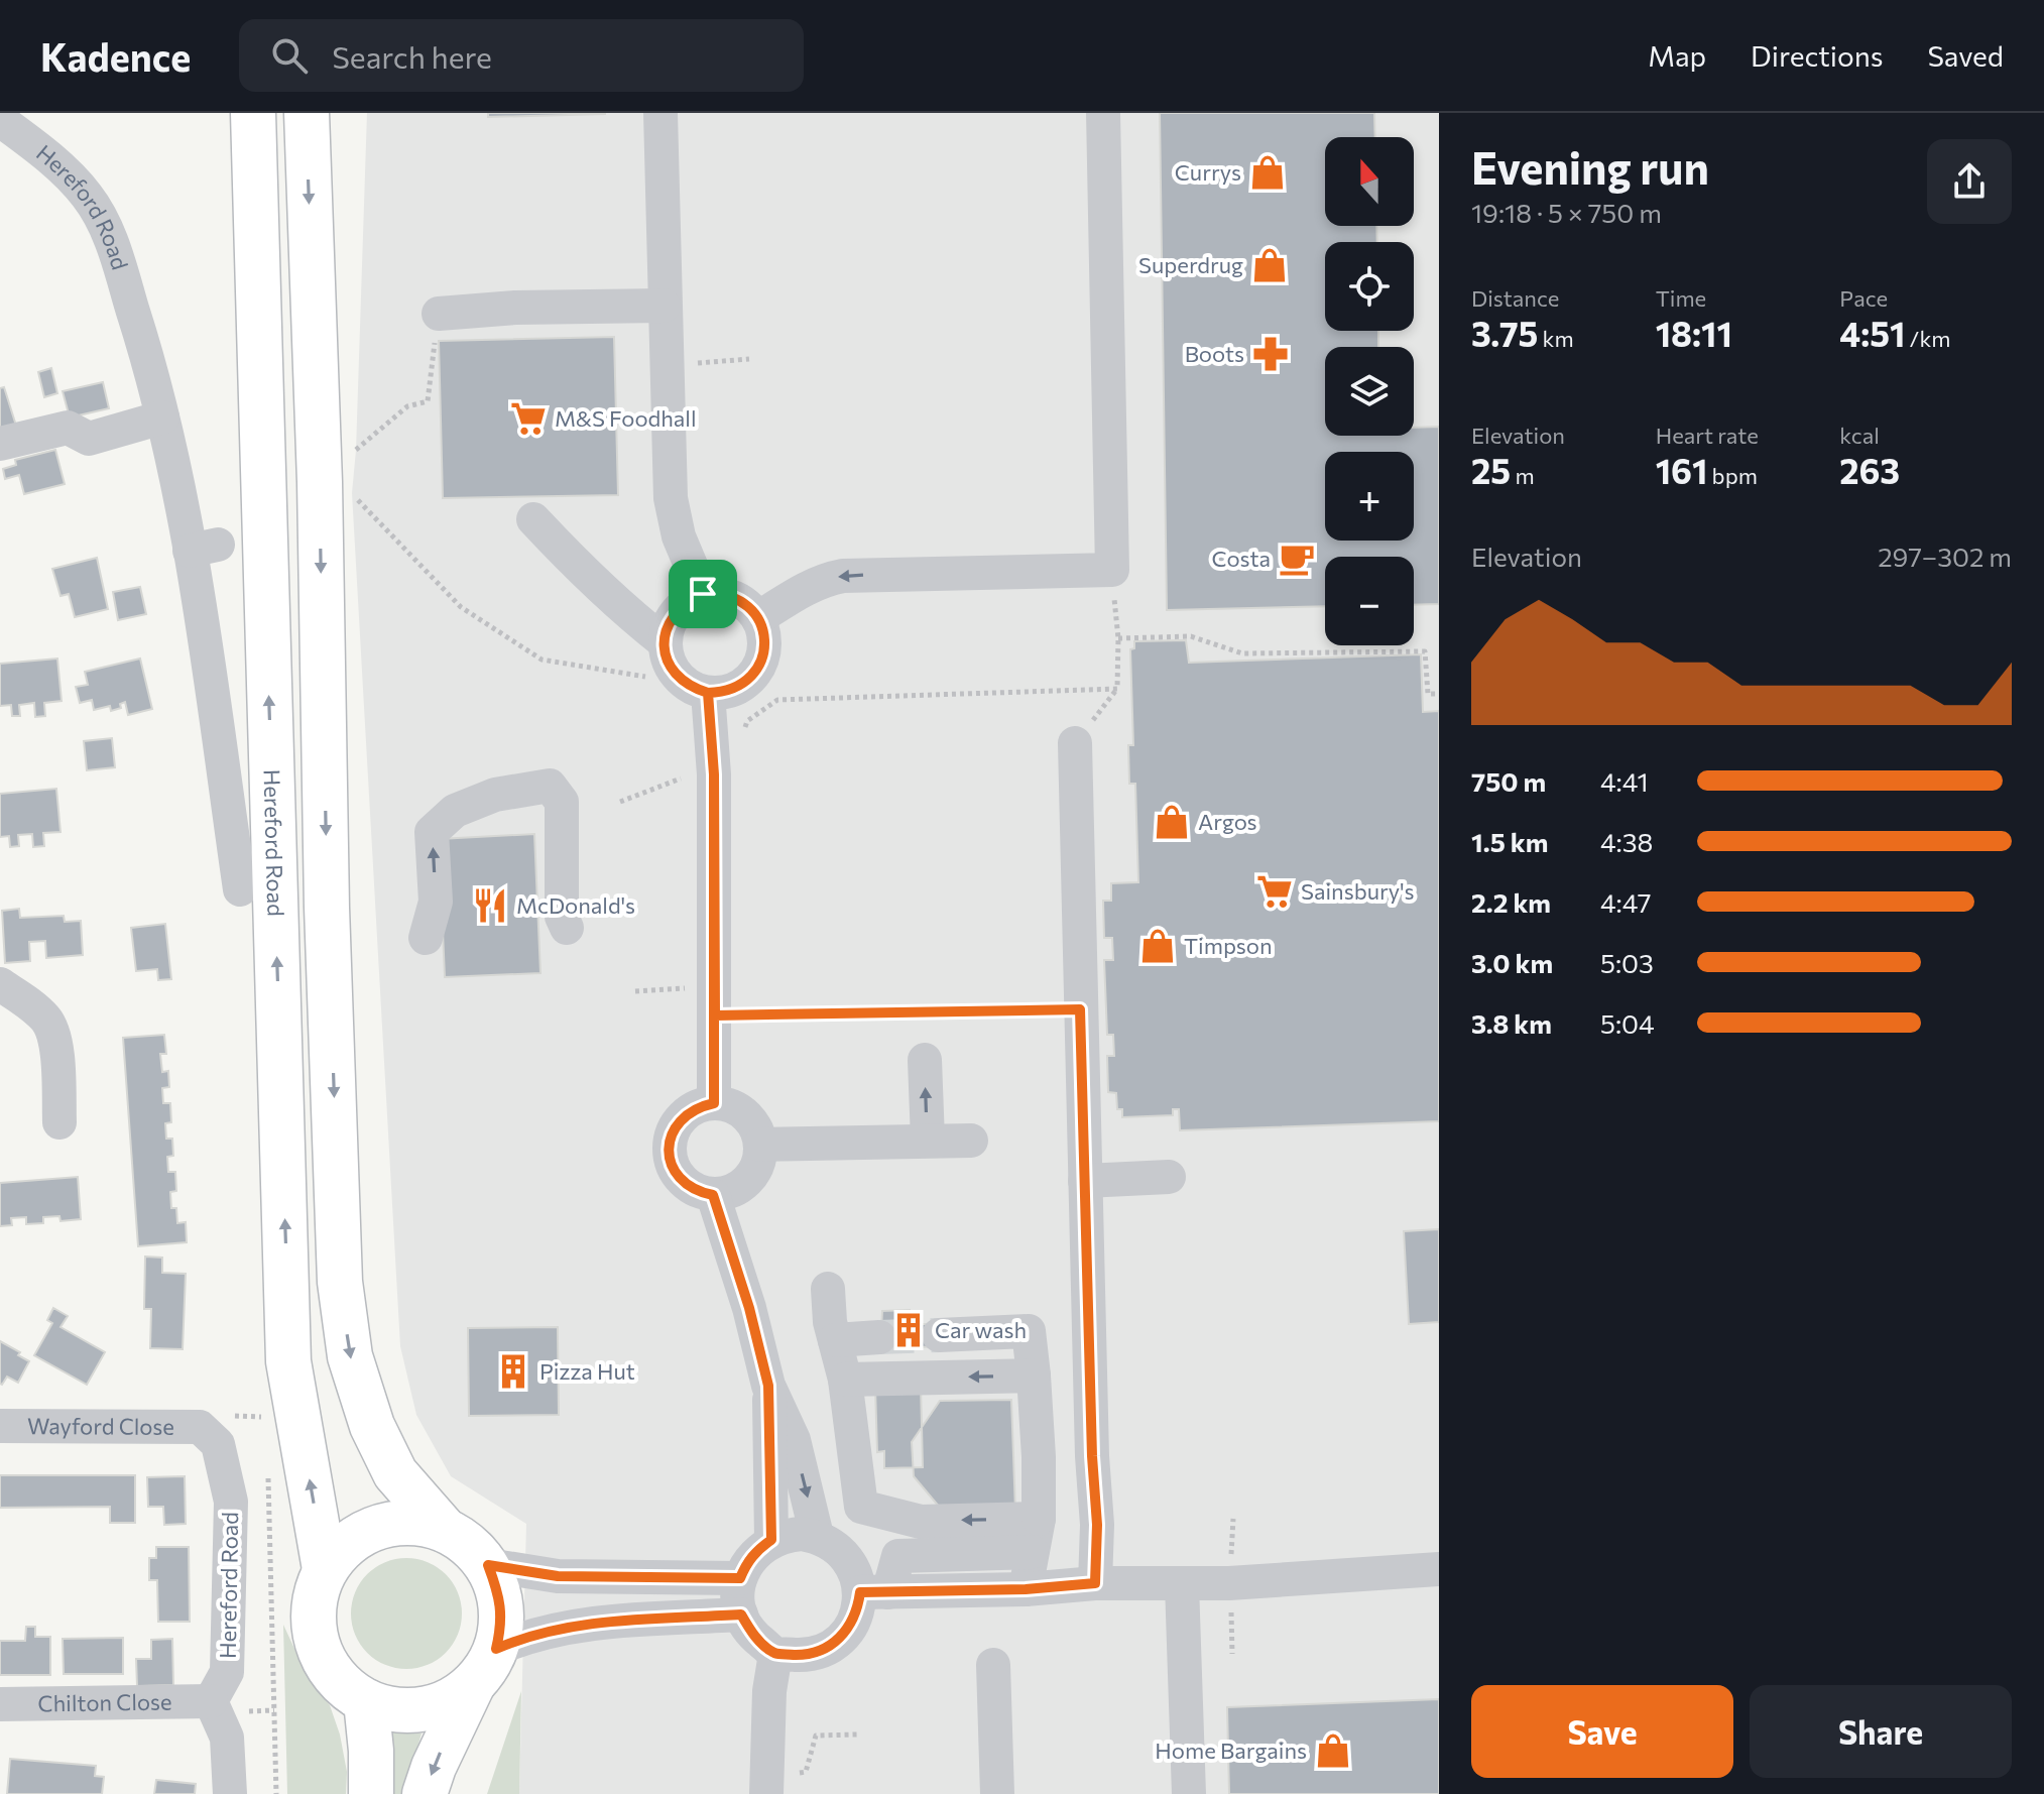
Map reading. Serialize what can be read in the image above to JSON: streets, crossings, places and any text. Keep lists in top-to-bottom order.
{
  "streets": {
    "main road": ["Hereford Road"],
    "street": ["Wayford Close", "Chilton Close"]
  },
  "crossings": [
    ["Hereford Road", "Wayford Close"],
    ["Hereford Road", "Chilton Close"]
  ],
  "places": {
    "shop": [
      "Currys",
      "Superdrug",
      "Argos",
      "Timpson",
      "Home Bargains"
    ],
    "pharmacy": ["Boots"],
    "supermarket": ["M&S Foodhall", "Sainsbury's"],
    "cafe": ["Costa"],
    "restaurant": ["McDonald's"],
    "building": ["Car wash", "Pizza Hut"]
  },
  "north": "top",
  "page": {
    "header": "Kadence",
    "search": "Search here",
    "nav": ["Map", "Directions", "Saved"],
    "heading": ["Evening run", "19:18 · 5 × 750 m"],
    "map_buttons": ["+", "−"],
    "stats": [
      ["Distance", "3.75 km"],
      ["Time", "18:11"],
      ["Pace", "4:51 /km"],
      ["Elevation", "25 m"],
      ["Heart rate", "161 bpm"],
      ["kcal", "263"]
    ],
    "chart": ["Elevation", "297–302 m"],
    "list": [
      {
        "name": "750 m",
        "note": "4:41"
      },
      {
        "name": "1.5 km",
        "note": "4:38"
      },
      {
        "name": "2.2 km",
        "note": "4:47"
      },
      {
        "name": "3.0 km",
        "note": "5:03"
      },
      {
        "name": "3.8 km",
        "note": "5:04"
      }
    ],
    "buttons": ["Save", "Share"]
  }
}
